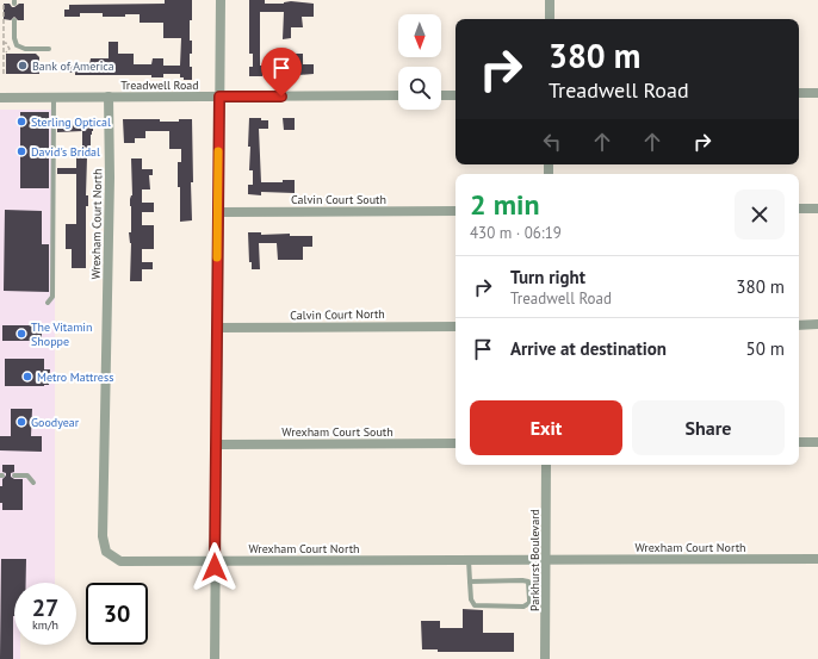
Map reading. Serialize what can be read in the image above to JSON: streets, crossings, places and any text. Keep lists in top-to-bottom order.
{
  "streets": {
    "street": [
      "Treadwell Road",
      "Calvin Court South",
      "Wrexham Court North",
      "Calvin Court North",
      "Wrexham Court South",
      "Parkhurst Boulevard"
    ]
  },
  "crossings": [
    ["Treadwell Road", "Wrexham Court North"],
    ["Wrexham Court North", "Parkhurst Boulevard"]
  ],
  "places": [
    "Bank of America",
    "Sterling Optical",
    "David's Bridal",
    "The Vitamin Shoppe",
    "Metro Mattress",
    "Goodyear"
  ],
  "north": "bottom",
  "page": {
    "turn": ["380 m", "Treadwell Road"],
    "heading": ["2 min", "430 m · 06:19"],
    "list": [
      {
        "name": "Turn right",
        "note": "Treadwell Road",
        "value": "380 m"
      },
      {
        "name": "Arrive at destination",
        "value": "50 m"
      }
    ],
    "buttons": ["Exit", "Share"],
    "speed": "27 km/h",
    "limit": "30"
  }
}
